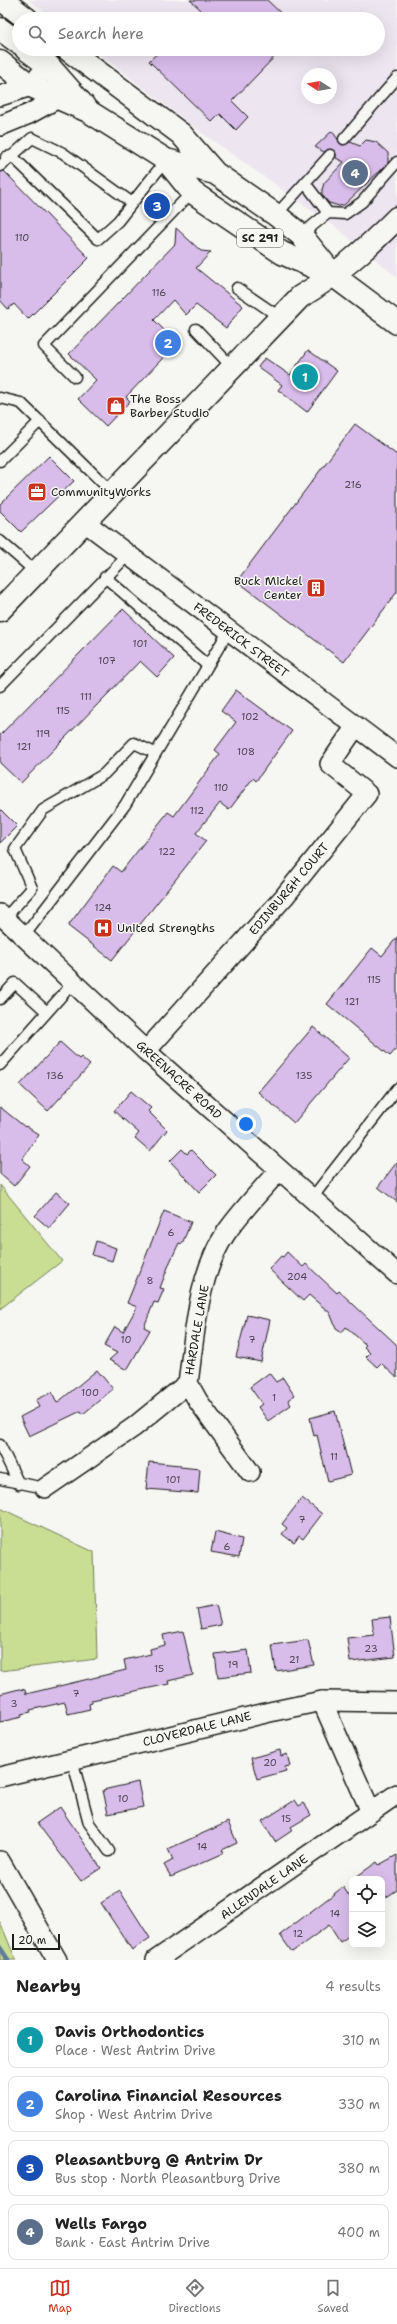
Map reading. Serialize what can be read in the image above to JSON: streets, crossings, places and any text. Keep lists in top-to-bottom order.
{
  "streets": {
    "main road": ["SC 291"],
    "street": [
      "FREDERICK STREET",
      "EDINBURGH COURT",
      "GREENACRE ROAD",
      "HARDALE LANE",
      "CLOVERDALE LANE",
      "ALLENDALE LANE"
    ]
  },
  "crossings": [
    ["FREDERICK STREET", "EDINBURGH COURT"],
    ["EDINBURGH COURT", "GREENACRE ROAD"],
    ["GREENACRE ROAD", "HARDALE LANE"]
  ],
  "places": {
    "shop": ["The Boss Barber Studio"],
    "office": ["CommunityWorks"],
    "building": ["Buck Mickel Center"],
    "hospital": ["United Strengths"]
  },
  "house_numbers": [
    "110",
    "116",
    "216",
    "101",
    "107",
    "111",
    "115",
    "102",
    "119",
    "121",
    "108",
    "110",
    "112",
    "122",
    "124",
    "115",
    "121",
    "136",
    "135",
    "6",
    "204",
    "8",
    "10",
    "7",
    "100",
    "1",
    "11",
    "101",
    "7",
    "6",
    "23",
    "21",
    "19",
    "15",
    "7",
    "3",
    "20",
    "10",
    "15",
    "14",
    "14",
    "12"
  ],
  "scale_bar": "20 m",
  "north": "left",
  "page": {
    "search": "Search here",
    "pins": [
      "4",
      "3",
      "2",
      "1"
    ],
    "scale": "20 m",
    "heading": ["Nearby", "4 results"],
    "list": [
      {
        "mark": "1",
        "name": "Davis Orthodontics",
        "note": "Place · West Antrim Drive",
        "value": "310 m"
      },
      {
        "mark": "2",
        "name": "Carolina Financial Resources",
        "note": "Shop · West Antrim Drive",
        "value": "330 m"
      },
      {
        "mark": "3",
        "name": "Pleasantburg @ Antrim Dr",
        "note": "Bus stop · North Pleasantburg Drive",
        "value": "380 m"
      },
      {
        "mark": "4",
        "name": "Wells Fargo",
        "note": "Bank · East Antrim Drive",
        "value": "400 m"
      }
    ],
    "nav": ["Map", "Directions", "Saved"]
  }
}
